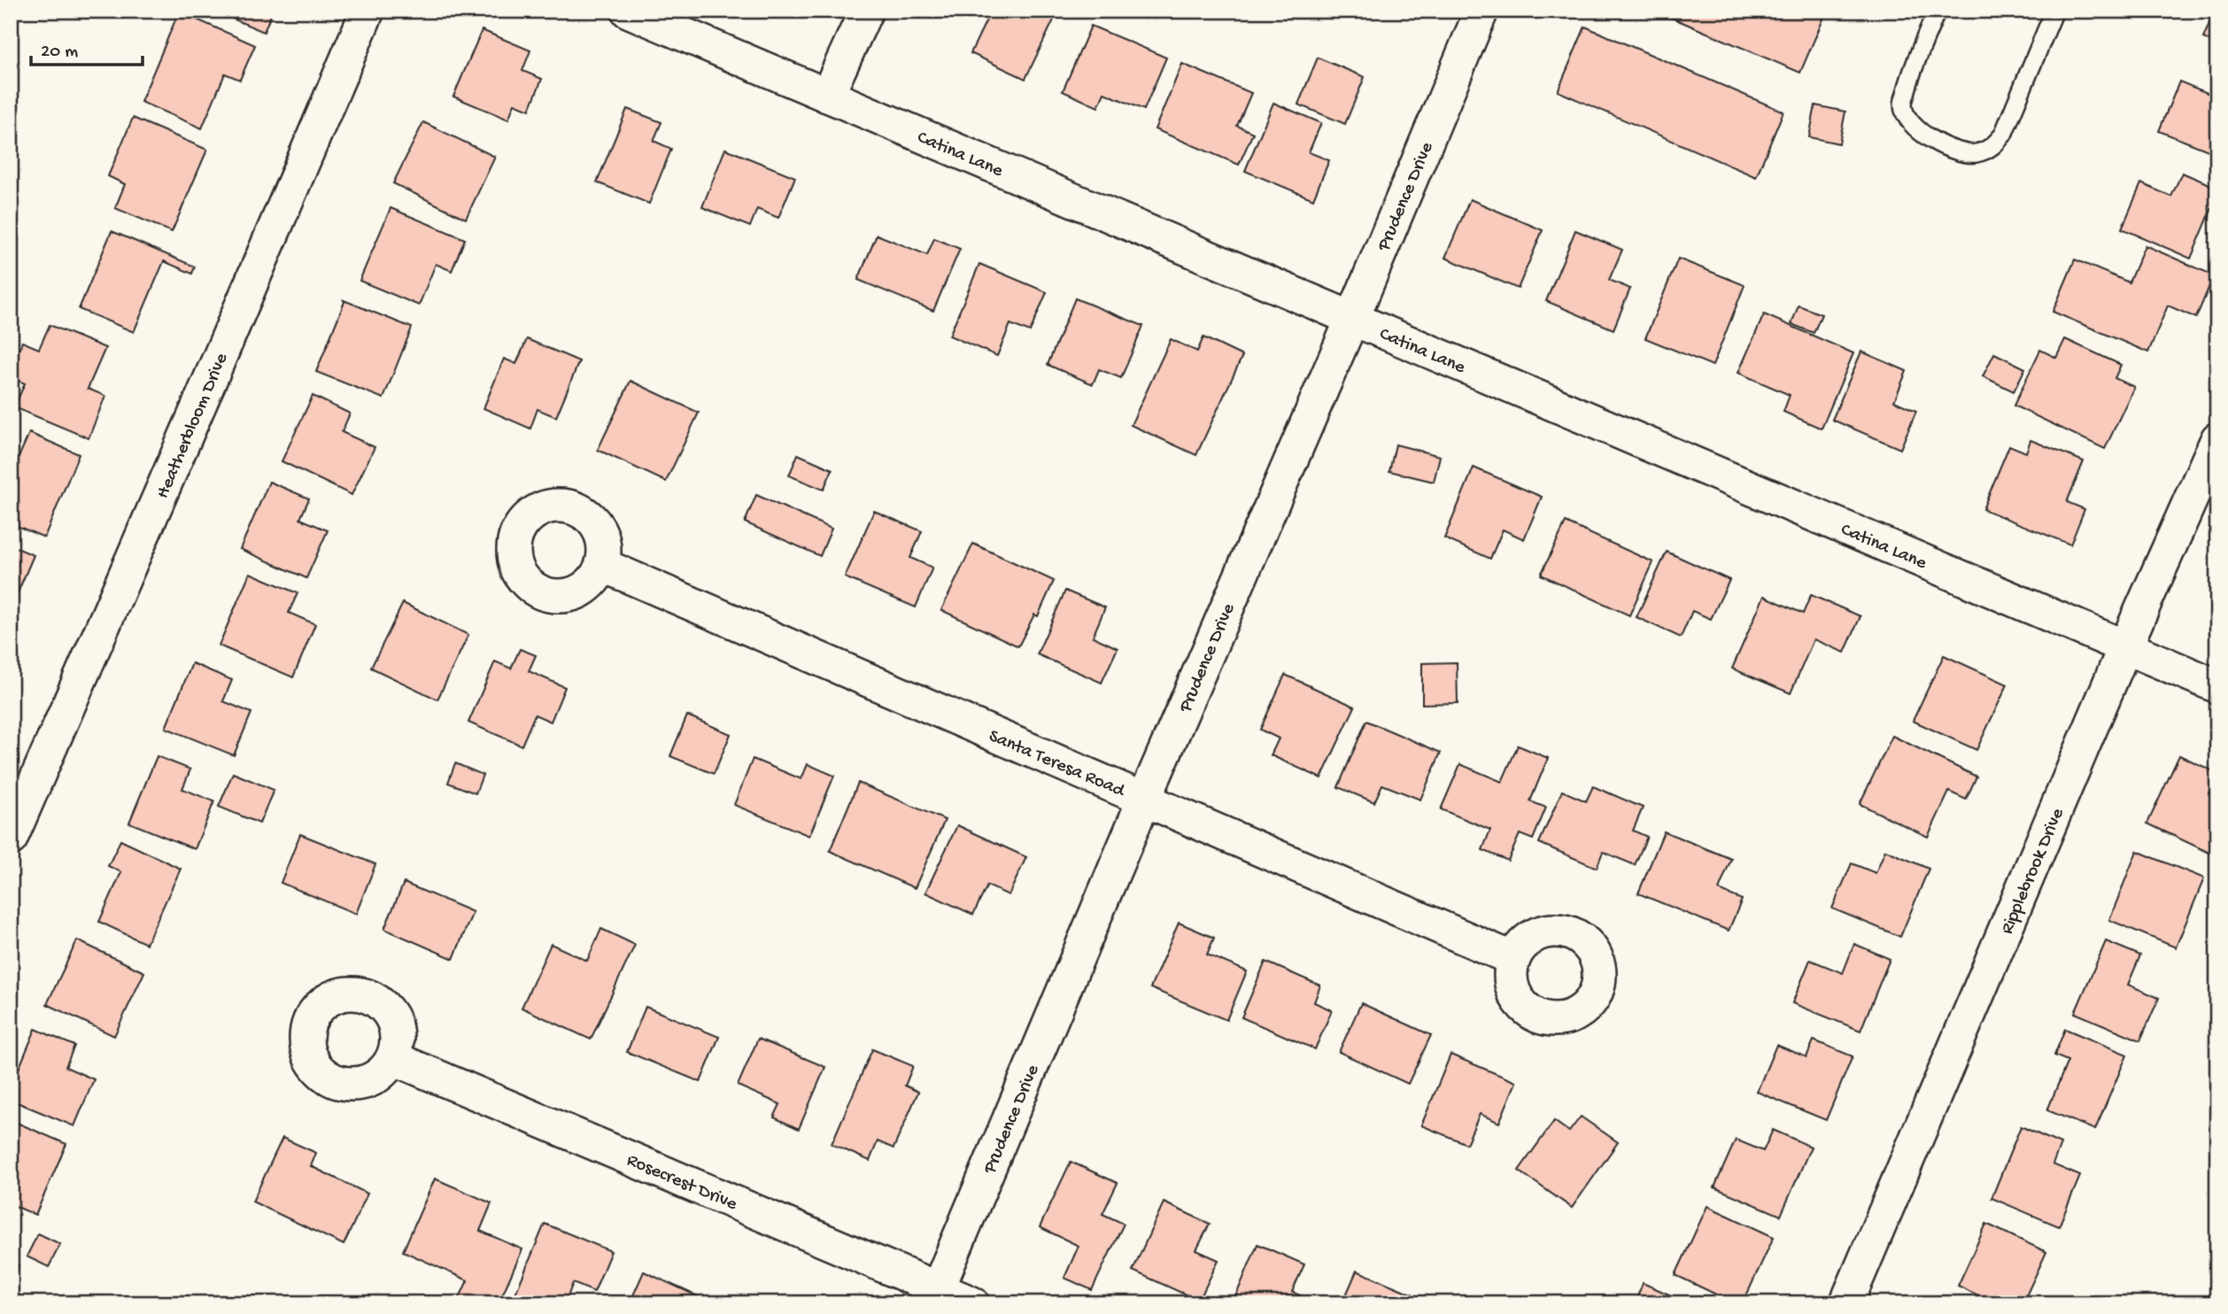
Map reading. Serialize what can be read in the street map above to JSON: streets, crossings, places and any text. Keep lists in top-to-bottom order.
{
  "streets": {
    "street": [
      "Catina Lane",
      "Prudence Drive",
      "Heatherbloom Drive",
      "Santa Teresa Road",
      "Ripplebrook Drive",
      "Rosecrest Drive"
    ]
  },
  "crossings": [
    ["Catina Lane", "Prudence Drive"],
    ["Catina Lane", "Ripplebrook Drive"],
    ["Prudence Drive", "Santa Teresa Road"],
    ["Prudence Drive", "Rosecrest Drive"]
  ],
  "scale_bar": "20 m"
}
